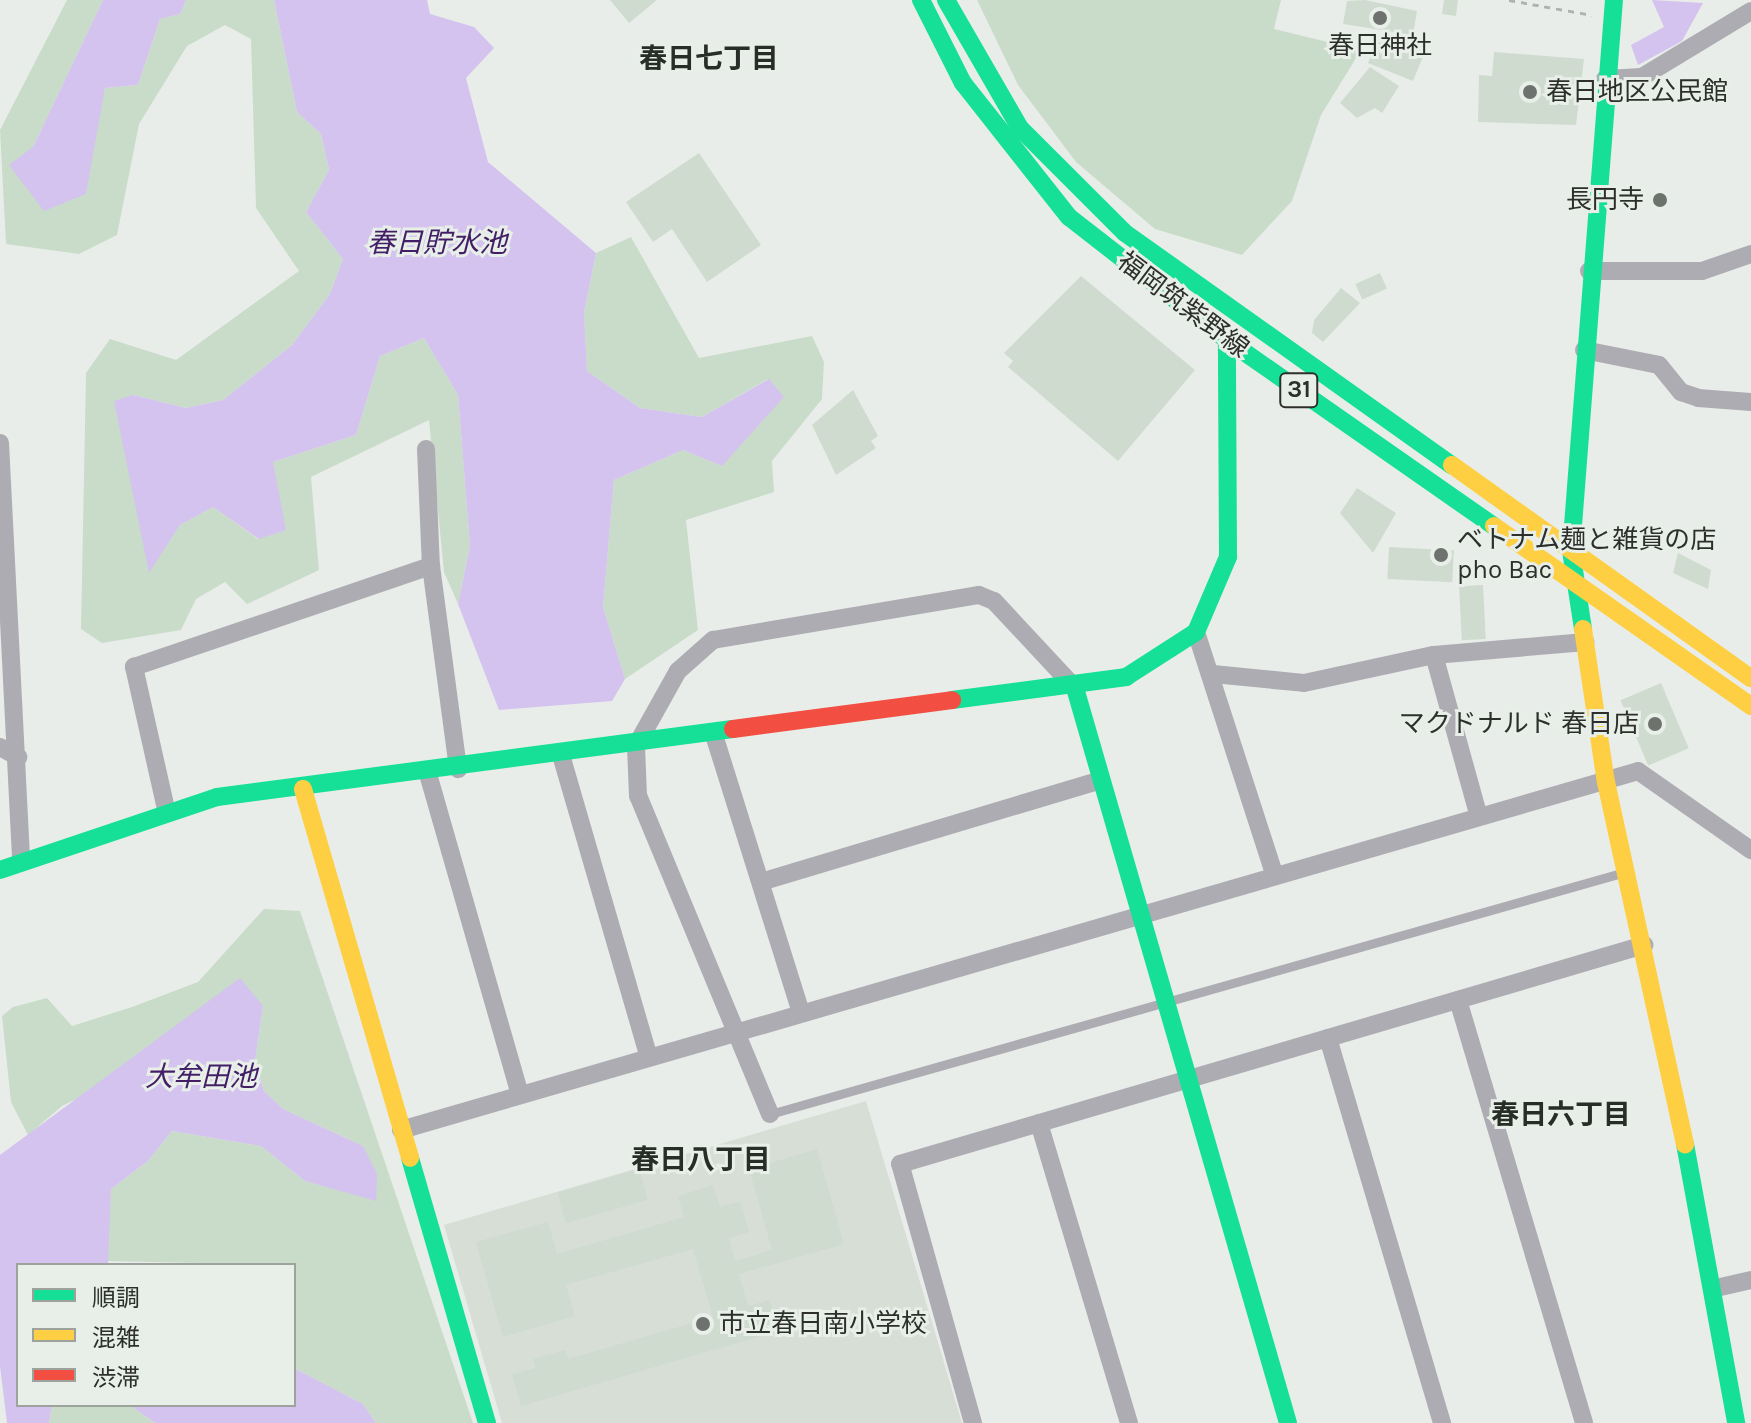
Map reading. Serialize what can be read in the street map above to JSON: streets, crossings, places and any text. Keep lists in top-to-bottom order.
{
  "streets": {
    "street": ["福岡筑紫野線", "31"]
  },
  "districts": ["春日七丁目", "春日六丁目", "春日八丁目"],
  "water": ["春日貯水池", "大牟田池"],
  "places": [
    "春日神社",
    "春日地区公民館",
    "長円寺",
    "ベトナム麺と雑貨の店 pho Bac",
    "マクドナルド 春日店",
    "市立春日南小学校"
  ],
  "legend": ["順調", "混雑", "渋滞"]
}
